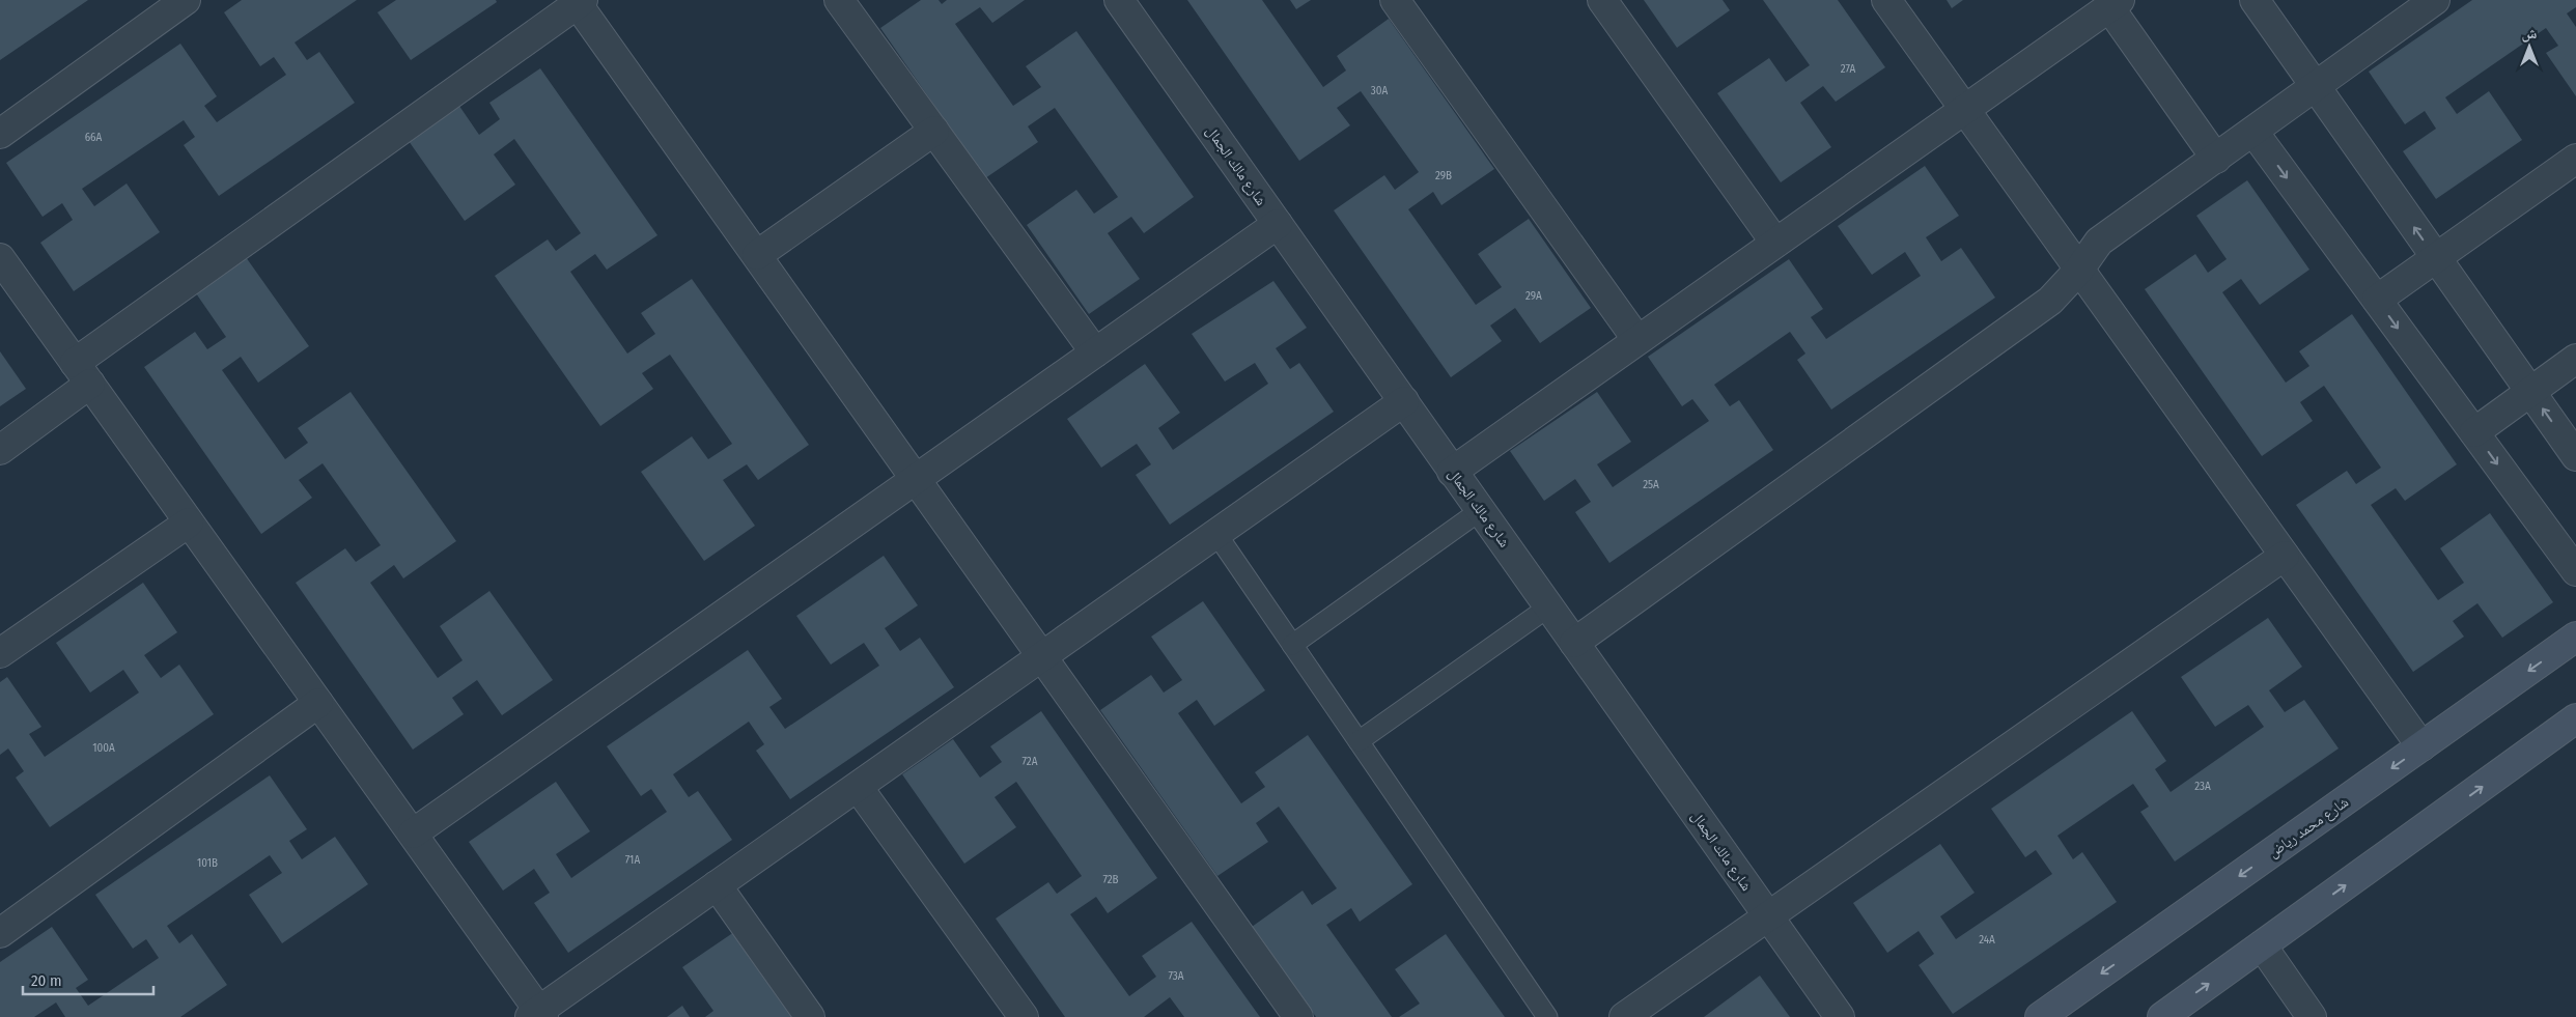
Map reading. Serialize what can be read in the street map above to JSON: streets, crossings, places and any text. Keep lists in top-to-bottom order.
{
  "streets": {
    "street": ["شارع مالك الجمال", "شارع محمد رياض"]
  },
  "house_numbers": [
    "27A",
    "30A",
    "66A",
    "29B",
    "29A",
    "25A",
    "100A",
    "72A",
    "23A",
    "71A",
    "101B",
    "72B",
    "24A",
    "73A"
  ],
  "scale_bar": "20 m",
  "north": "top"
}
